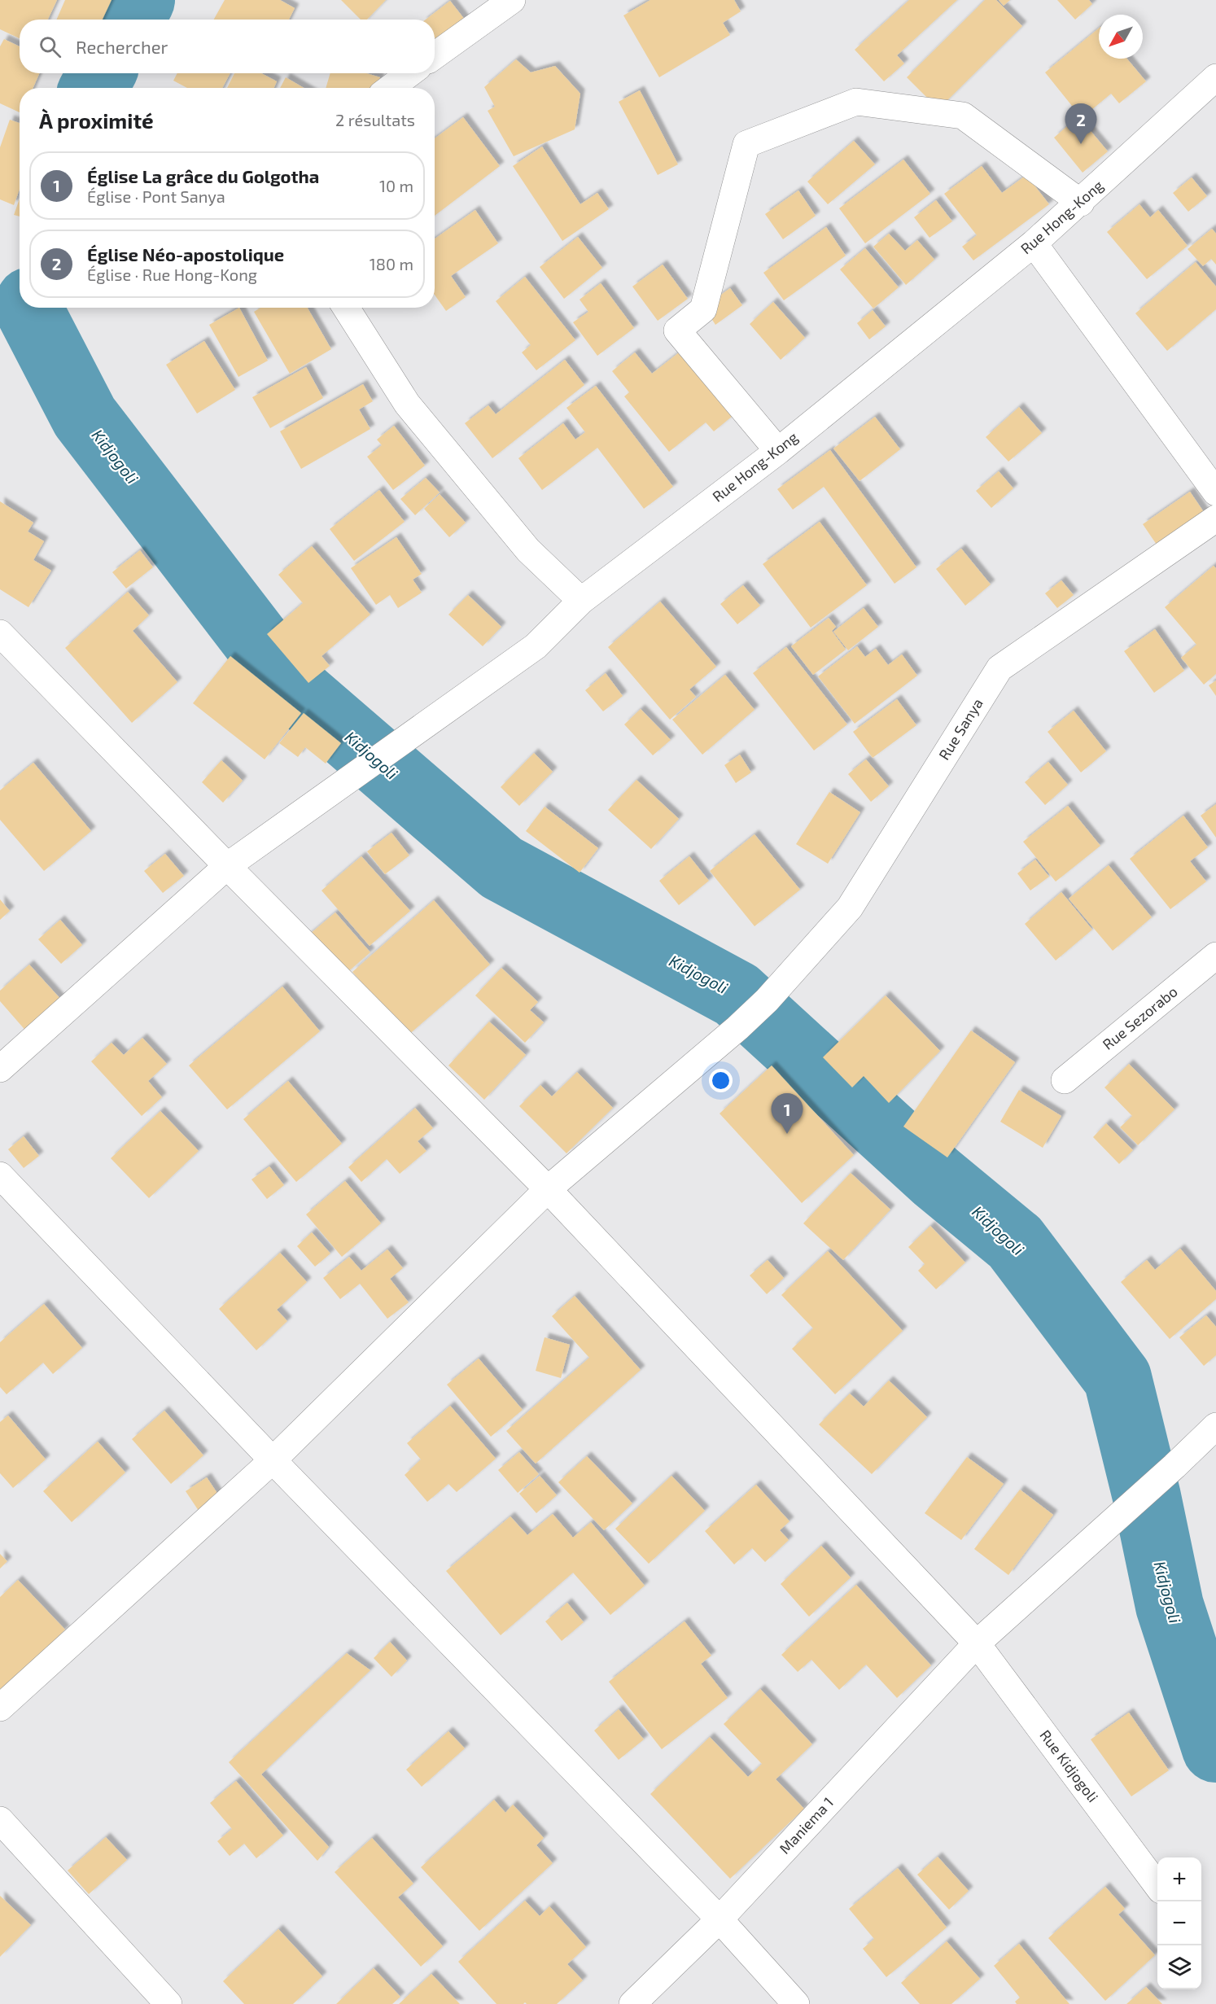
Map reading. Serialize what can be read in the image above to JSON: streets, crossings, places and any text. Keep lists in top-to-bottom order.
{
  "streets": {
    "street": [
      "Rue Hong-Kong",
      "Rue Sanya",
      "Rue Sezorabo",
      "Rue Kidjogoli",
      "Maniema 1"
    ]
  },
  "crossings": [
    ["Rue Hong-Kong", "Rue Kidjogoli"],
    ["Rue Sanya", "Rue Kidjogoli"],
    ["Rue Kidjogoli", "Maniema 1"]
  ],
  "water": ["Kidjogoli"],
  "north": "bottom left",
  "page": {
    "search": "Rechercher",
    "heading": ["À proximité", "2 résultats"],
    "pins": ["2", "1"],
    "list": [
      {
        "mark": "1",
        "name": "Église La grâce du Golgotha",
        "note": "Église · Pont Sanya",
        "value": "10 m"
      },
      {
        "mark": "2",
        "name": "Église Néo-apostolique",
        "note": "Église · Rue Hong-Kong",
        "value": "180 m"
      }
    ],
    "map_buttons": ["+", "−"]
  }
}
